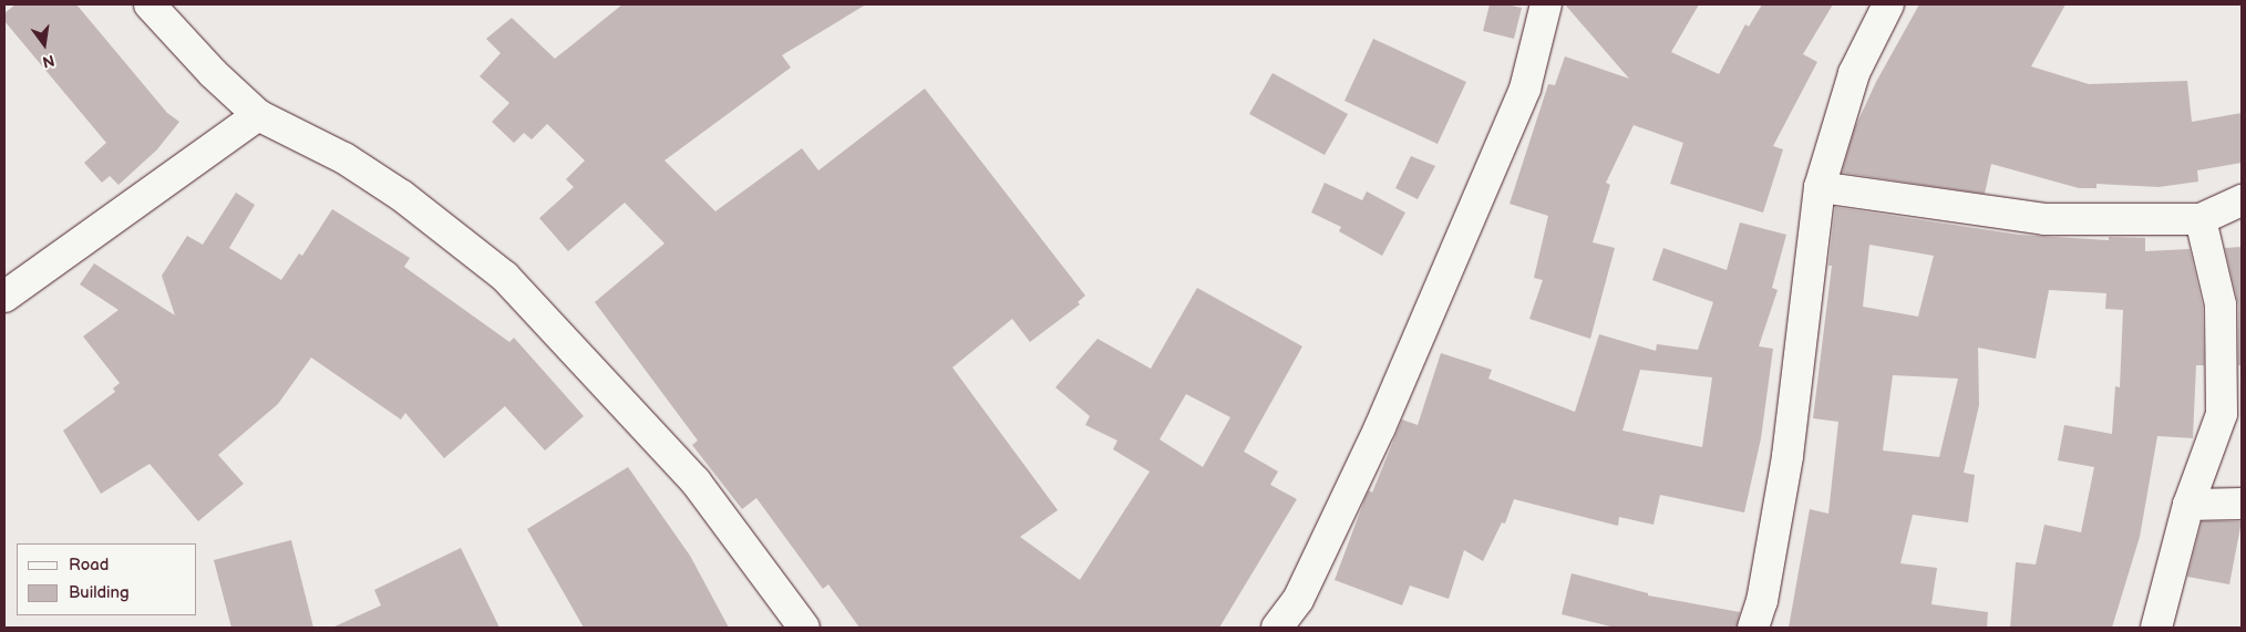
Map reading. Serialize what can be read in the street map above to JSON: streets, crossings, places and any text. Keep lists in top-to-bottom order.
{
  "legend": ["Road", "Building"],
  "north": "bottom"
}
